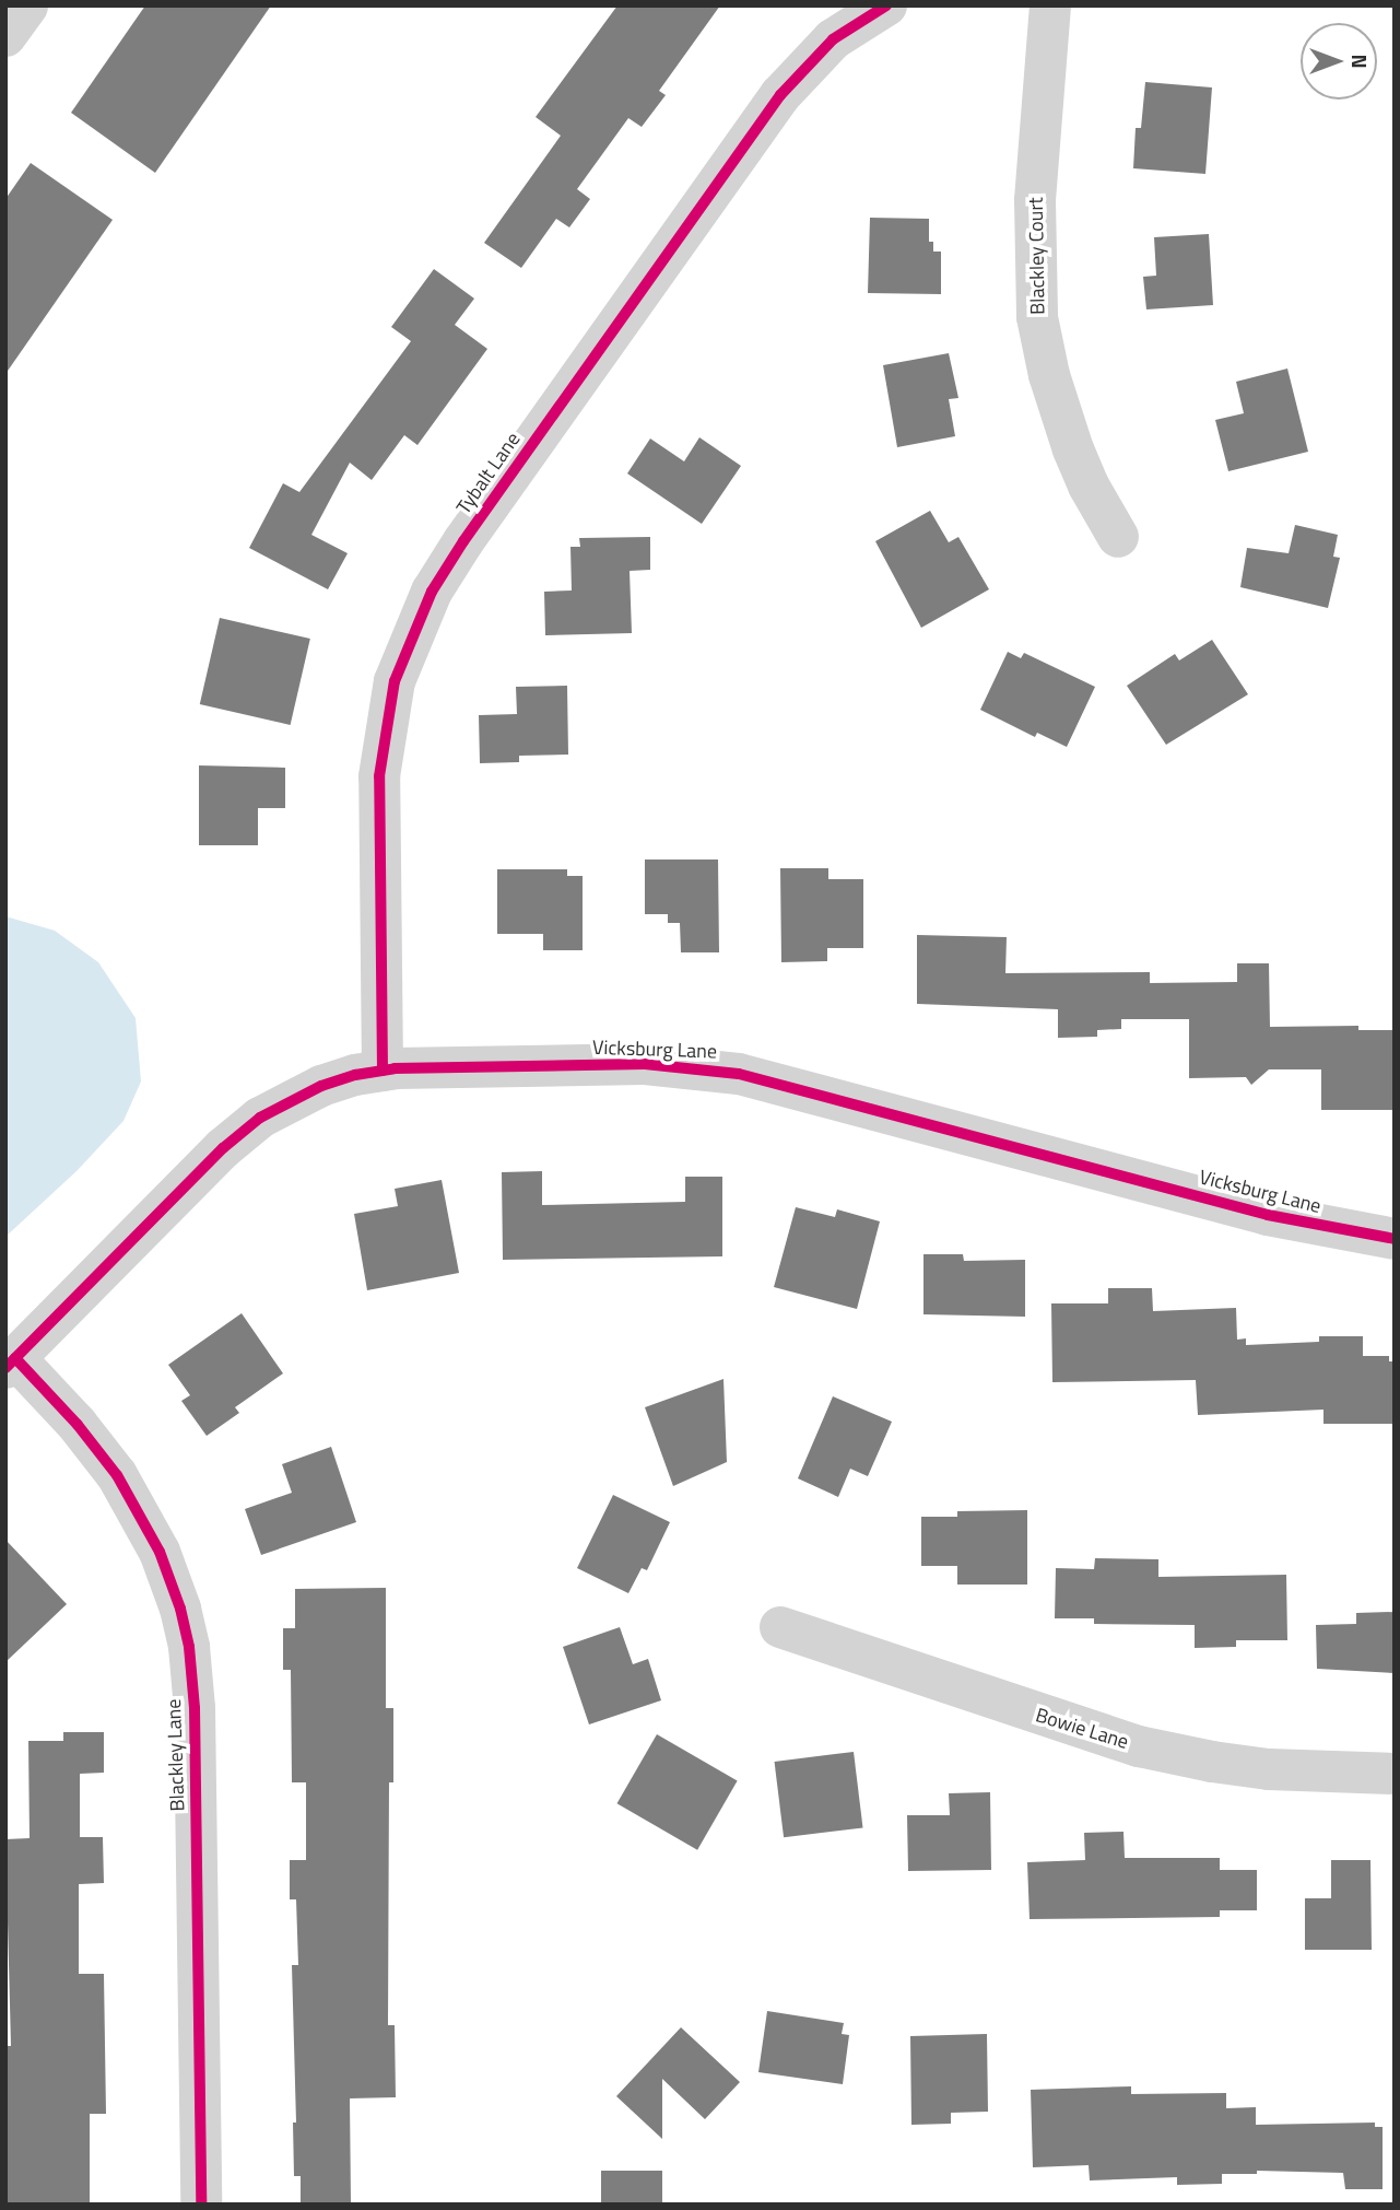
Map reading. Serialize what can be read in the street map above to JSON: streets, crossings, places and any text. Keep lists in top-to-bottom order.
{
  "streets": {
    "street": [
      "Blackley Court",
      "Tybalt Lane",
      "Vicksburg Lane",
      "Bowie Lane",
      "Blackley Lane"
    ]
  },
  "crossings": [
    ["Tybalt Lane", "Vicksburg Lane"],
    ["Vicksburg Lane", "Blackley Lane"]
  ],
  "north": "right"
}
